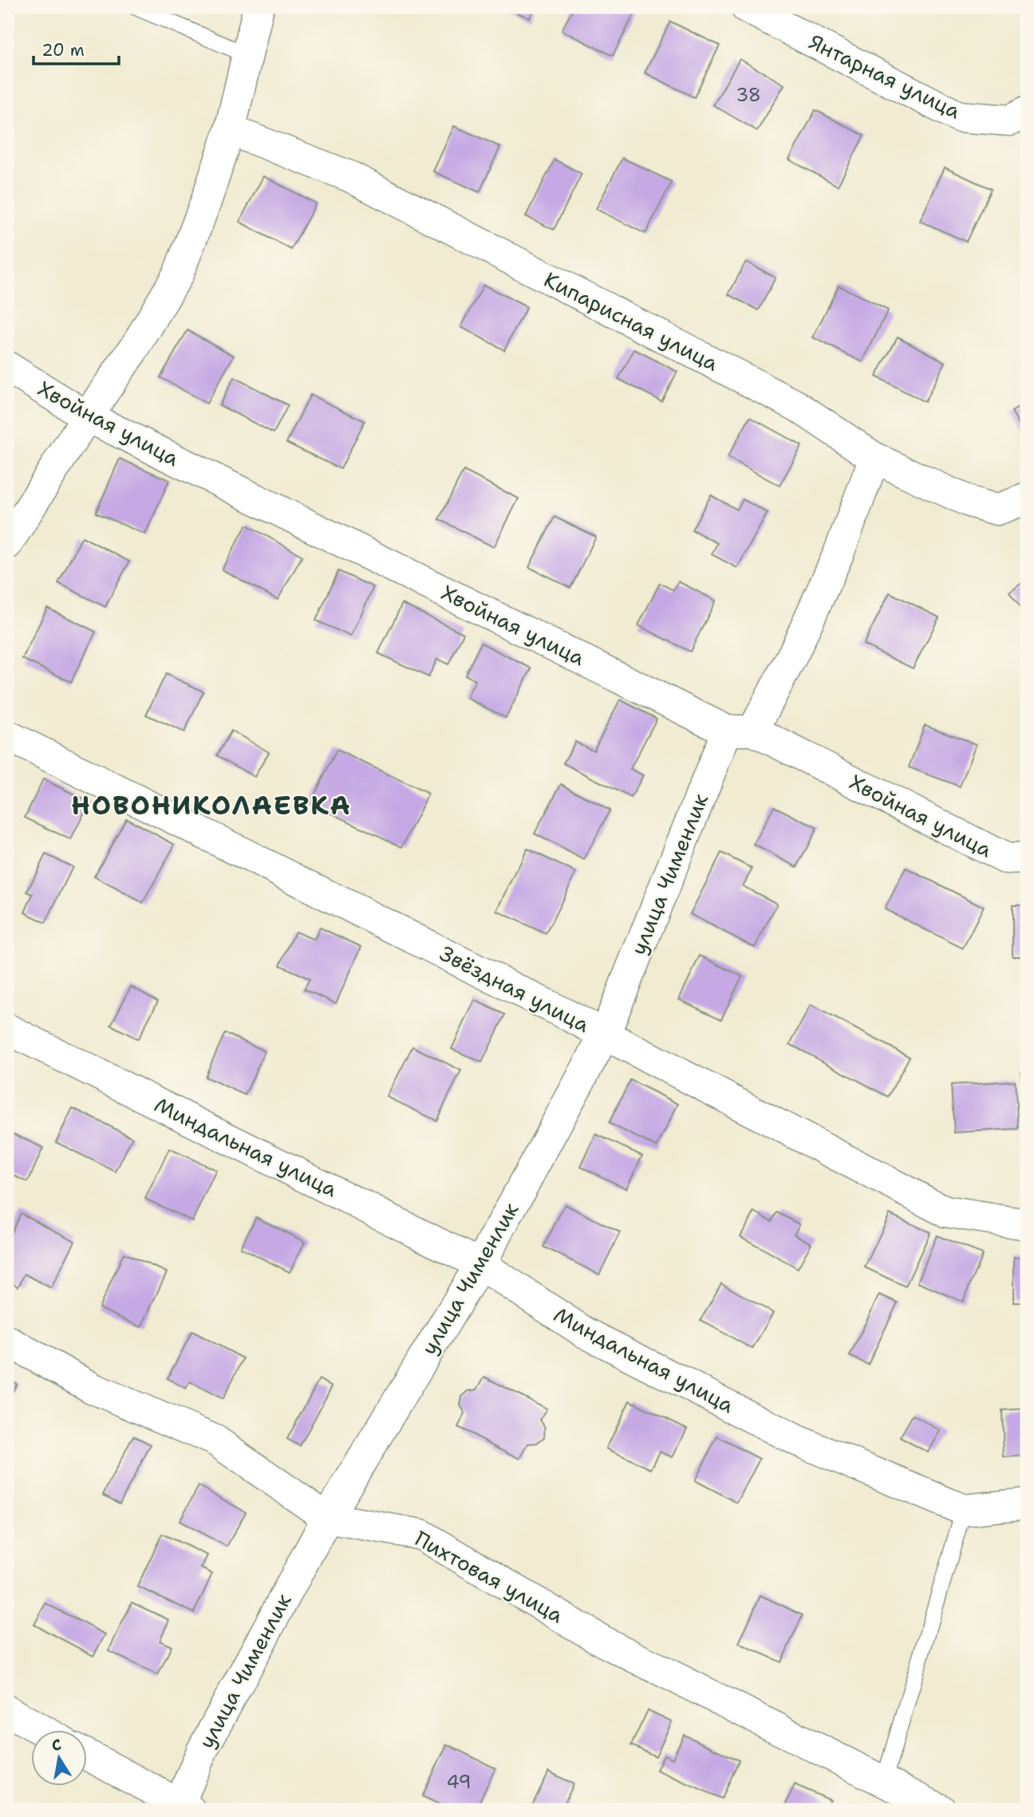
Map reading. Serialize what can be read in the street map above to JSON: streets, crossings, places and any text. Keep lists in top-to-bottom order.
{
  "streets": {
    "street": [
      "Янтарная улица",
      "Кипарисная улица",
      "Хвойная улица",
      "улица Чименлик",
      "Звёздная улица",
      "Миндальная улица",
      "Пихтовая улица"
    ]
  },
  "crossings": [
    ["Кипарисная улица", "улица Чименлик"],
    ["Хвойная улица", "улица Чименлик"],
    ["улица Чименлик", "Звёздная улица"],
    ["улица Чименлик", "Миндальная улица"],
    ["улица Чименлик", "Пихтовая улица"]
  ],
  "districts": ["НОВОНИКОЛАЕВКА"],
  "house_numbers": ["38", "49"],
  "scale_bar": "20 m",
  "north": "top"
}
